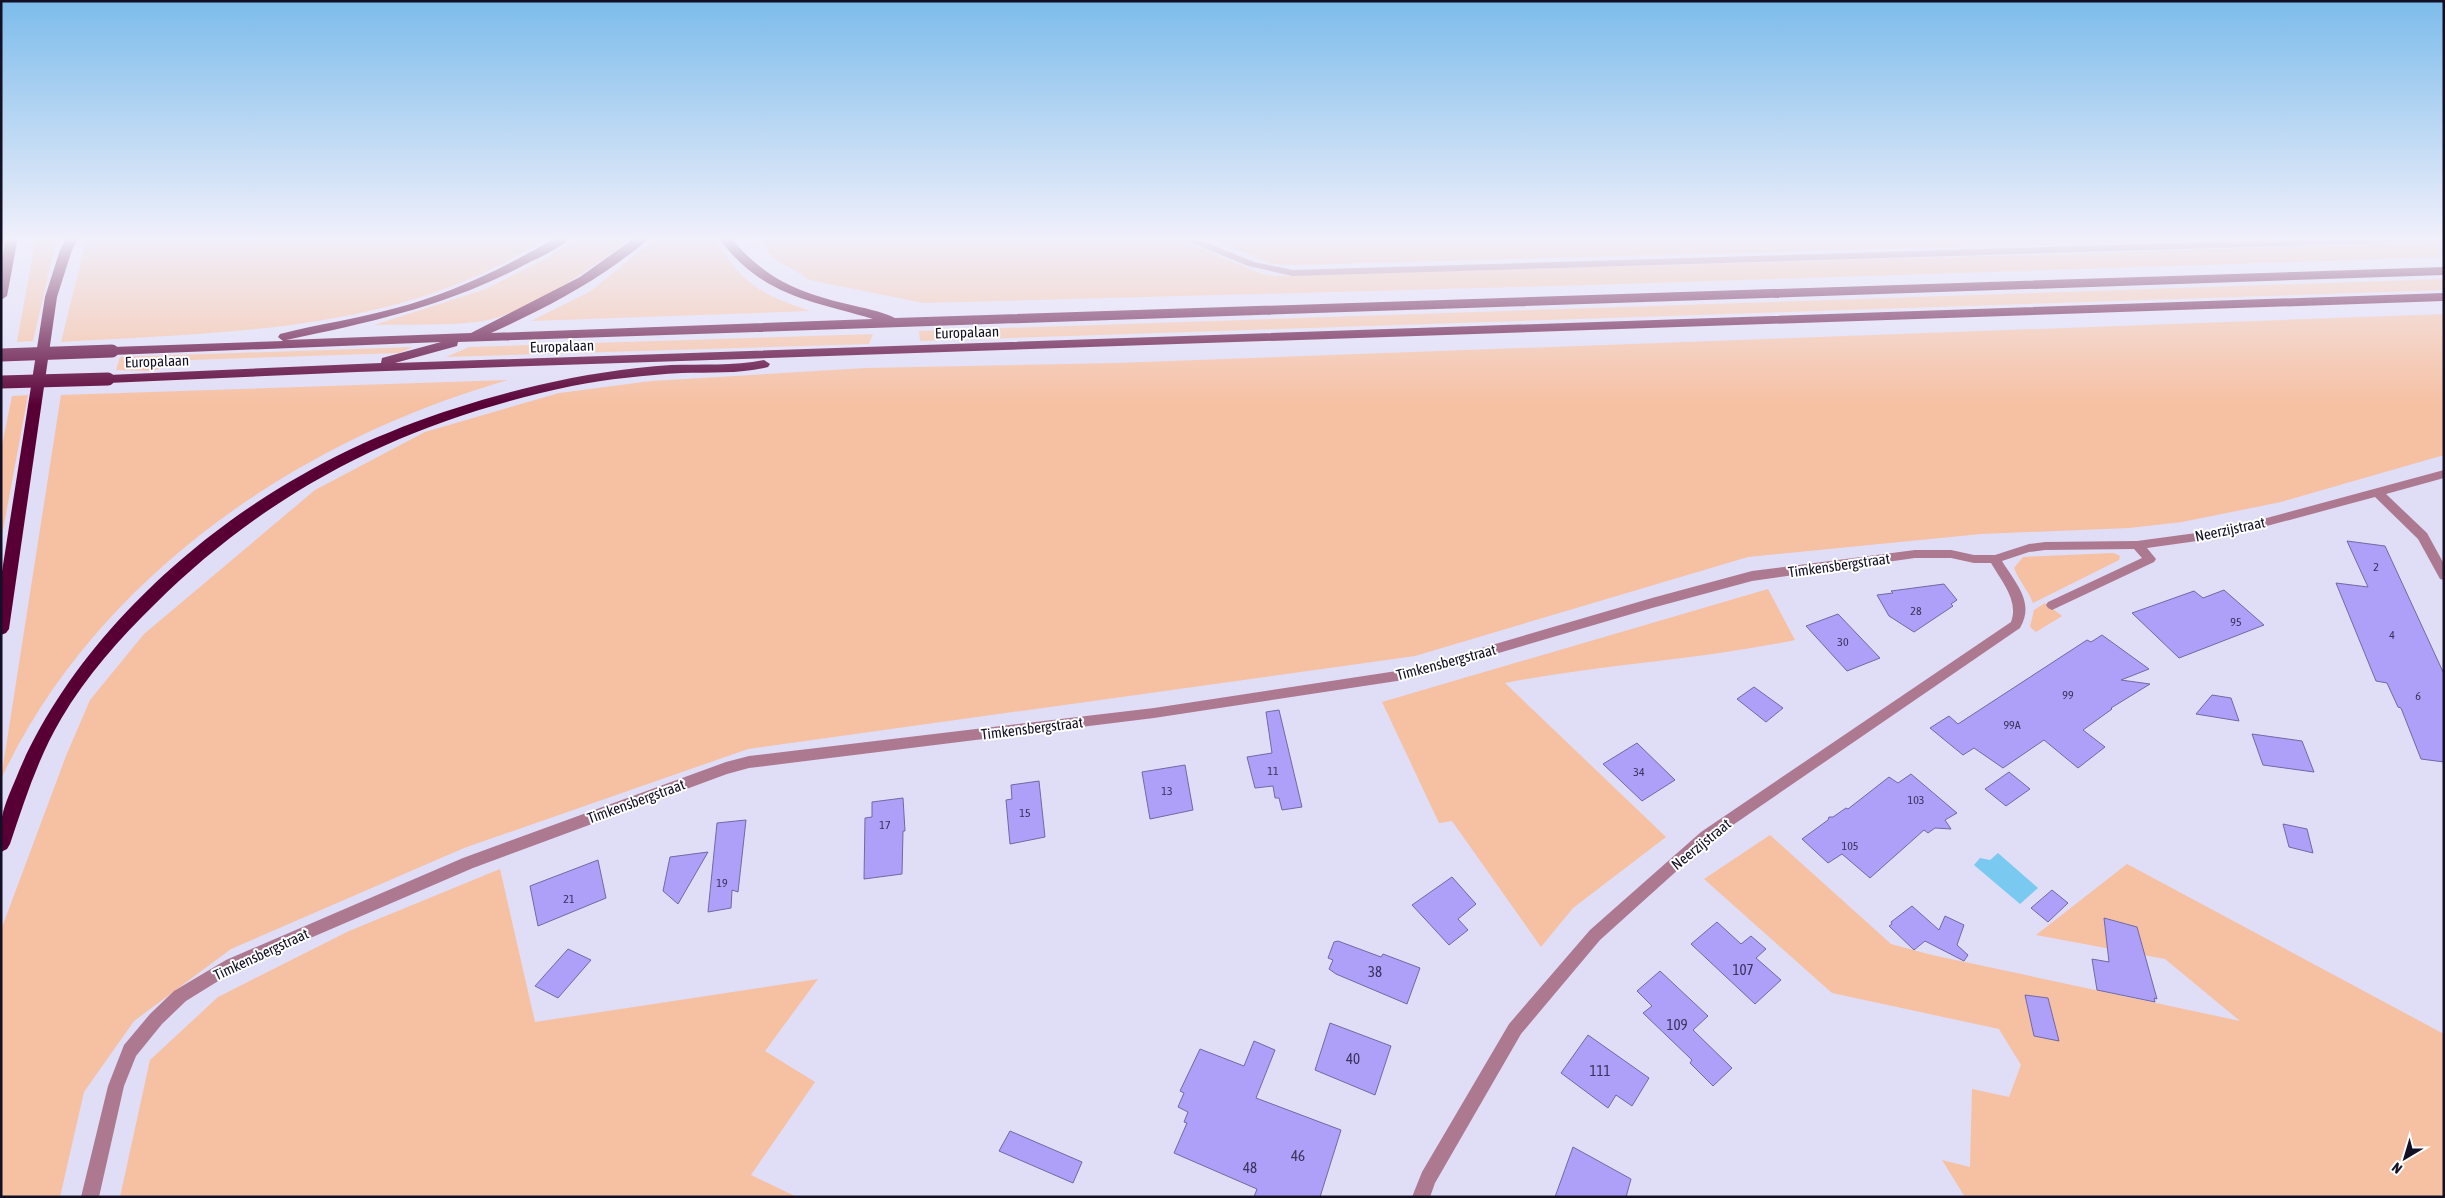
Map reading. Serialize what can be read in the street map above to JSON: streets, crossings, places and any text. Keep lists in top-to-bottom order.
{
  "streets": {
    "highway": ["Europalaan"],
    "street": ["Neerzijstraat", "Timkensbergstraat"]
  },
  "crossings": [
    ["Neerzijstraat", "Timkensbergstraat"]
  ],
  "house_numbers": [
    "2",
    "28",
    "95",
    "4",
    "30",
    "99",
    "6",
    "99A",
    "11",
    "34",
    "13",
    "103",
    "15",
    "17",
    "105",
    "19",
    "21",
    "107",
    "38",
    "109",
    "40",
    "111",
    "46",
    "48"
  ],
  "north": "bottom left"
}
